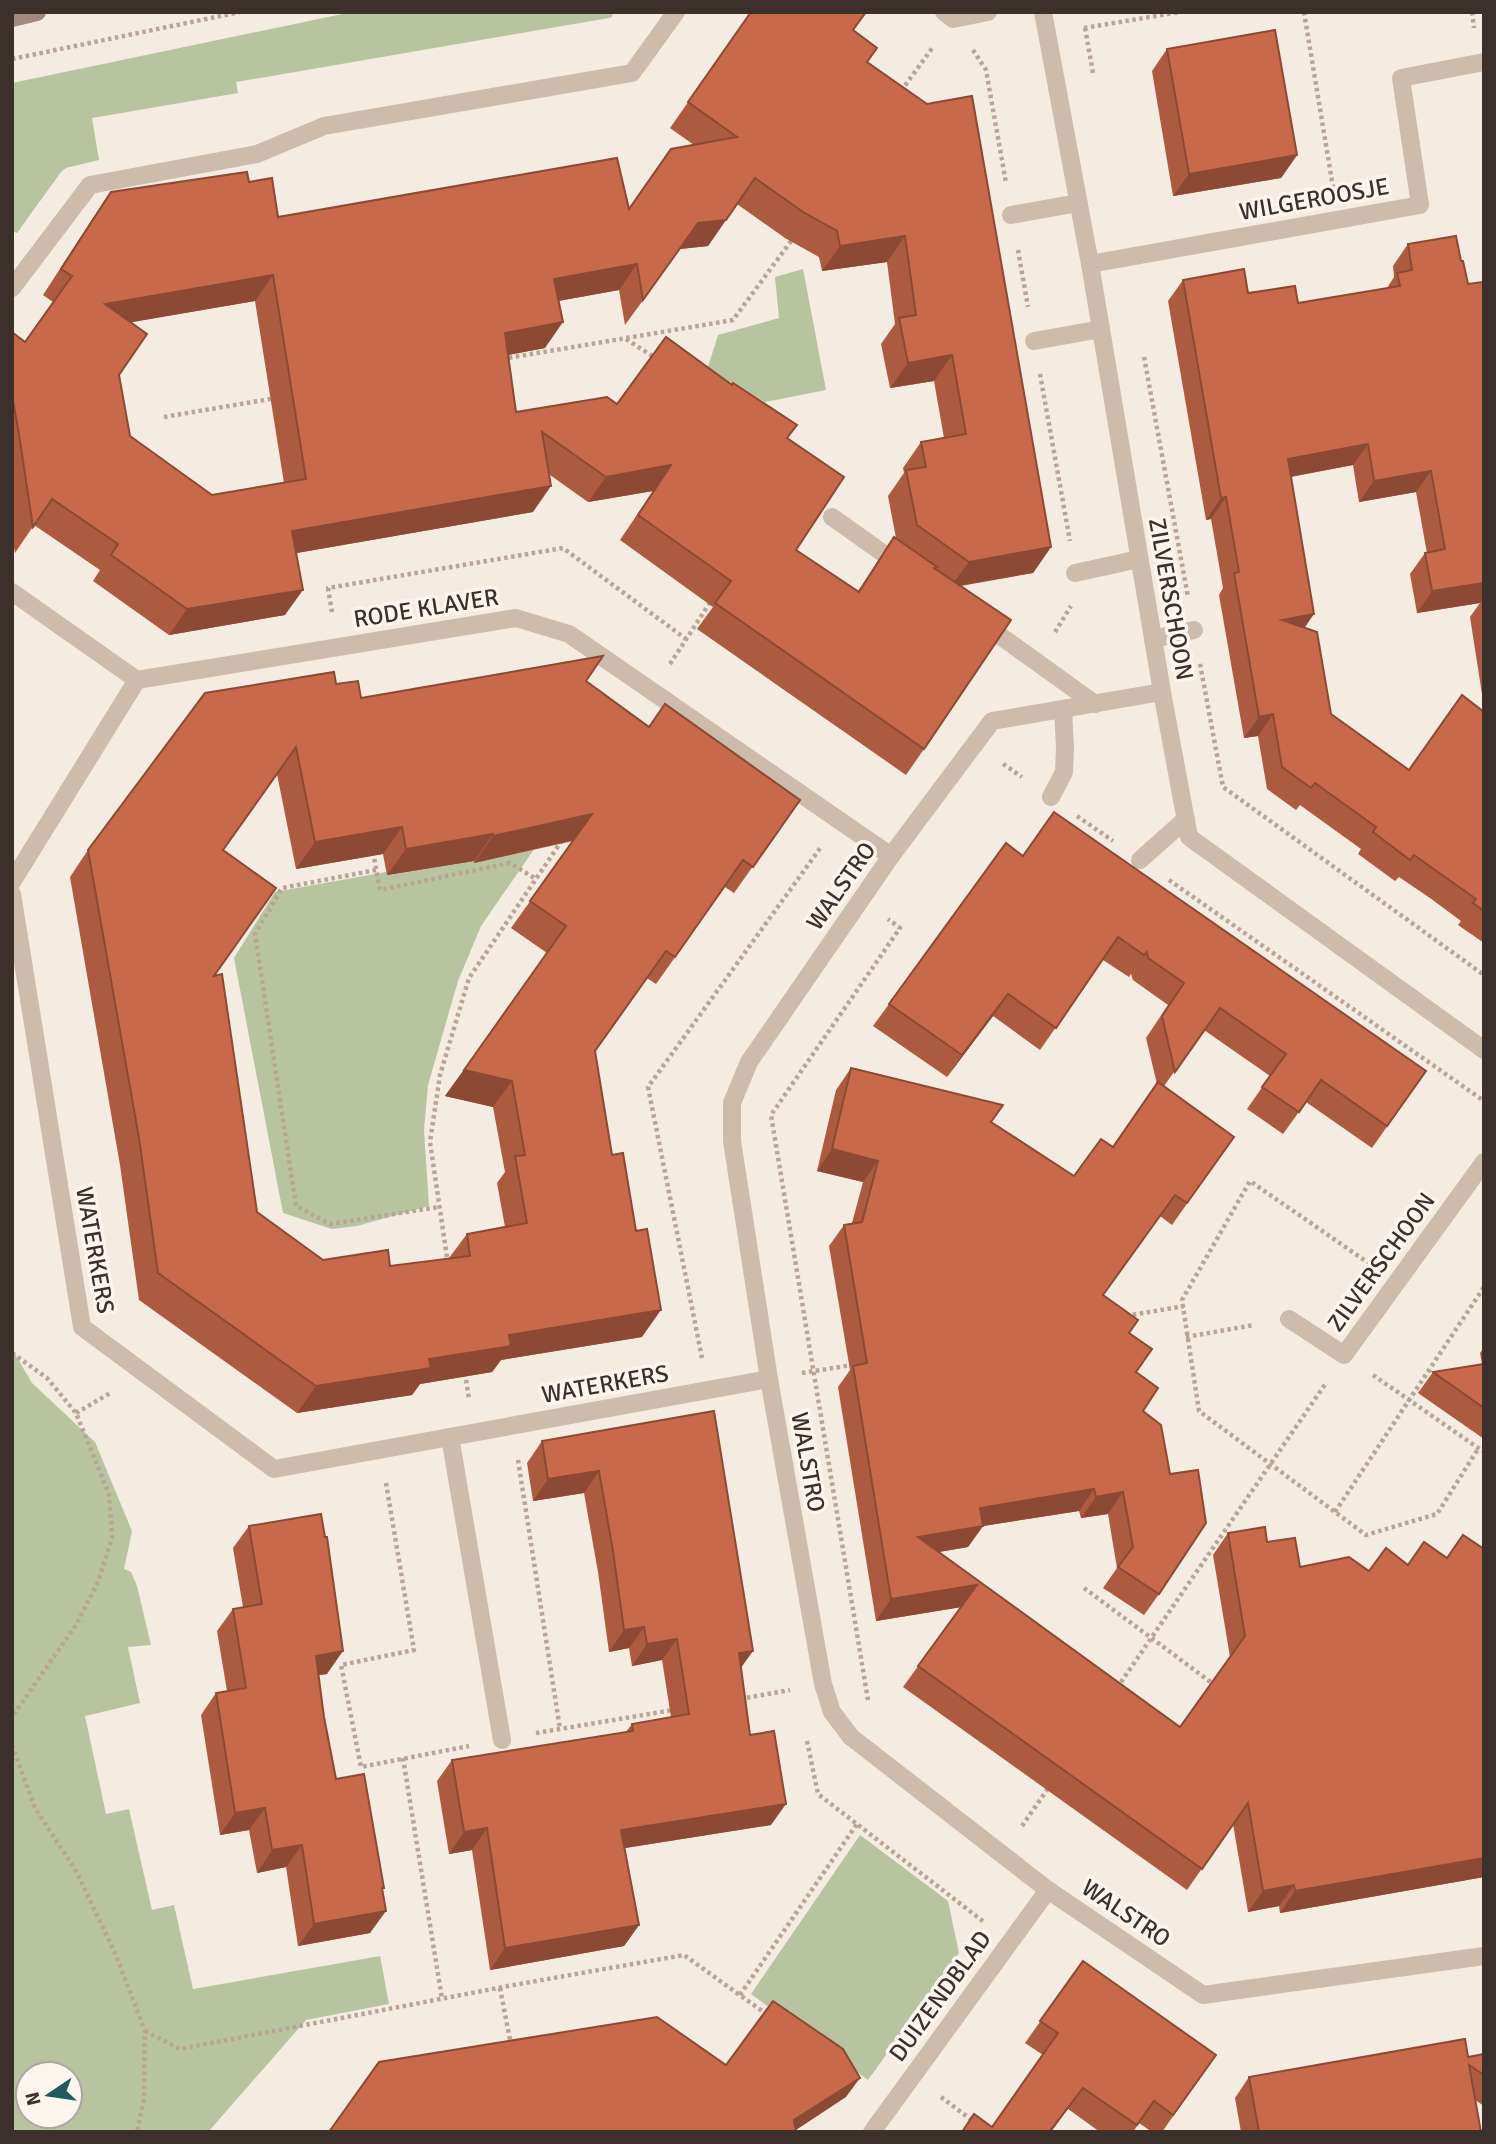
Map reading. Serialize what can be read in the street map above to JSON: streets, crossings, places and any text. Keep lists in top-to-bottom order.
{
  "streets": {
    "street": [
      "WILGEROOSJE",
      "ZILVERSCHOON",
      "RODE KLAVER",
      "WALSTRO",
      "WATERKERS",
      "DUIZENDBLAD"
    ]
  },
  "crossings": [
    ["WILGEROOSJE", "ZILVERSCHOON"],
    ["ZILVERSCHOON", "WALSTRO"],
    ["RODE KLAVER", "WALSTRO"],
    ["WALSTRO", "WATERKERS"],
    ["WALSTRO", "DUIZENDBLAD"]
  ],
  "north": "left"
}
